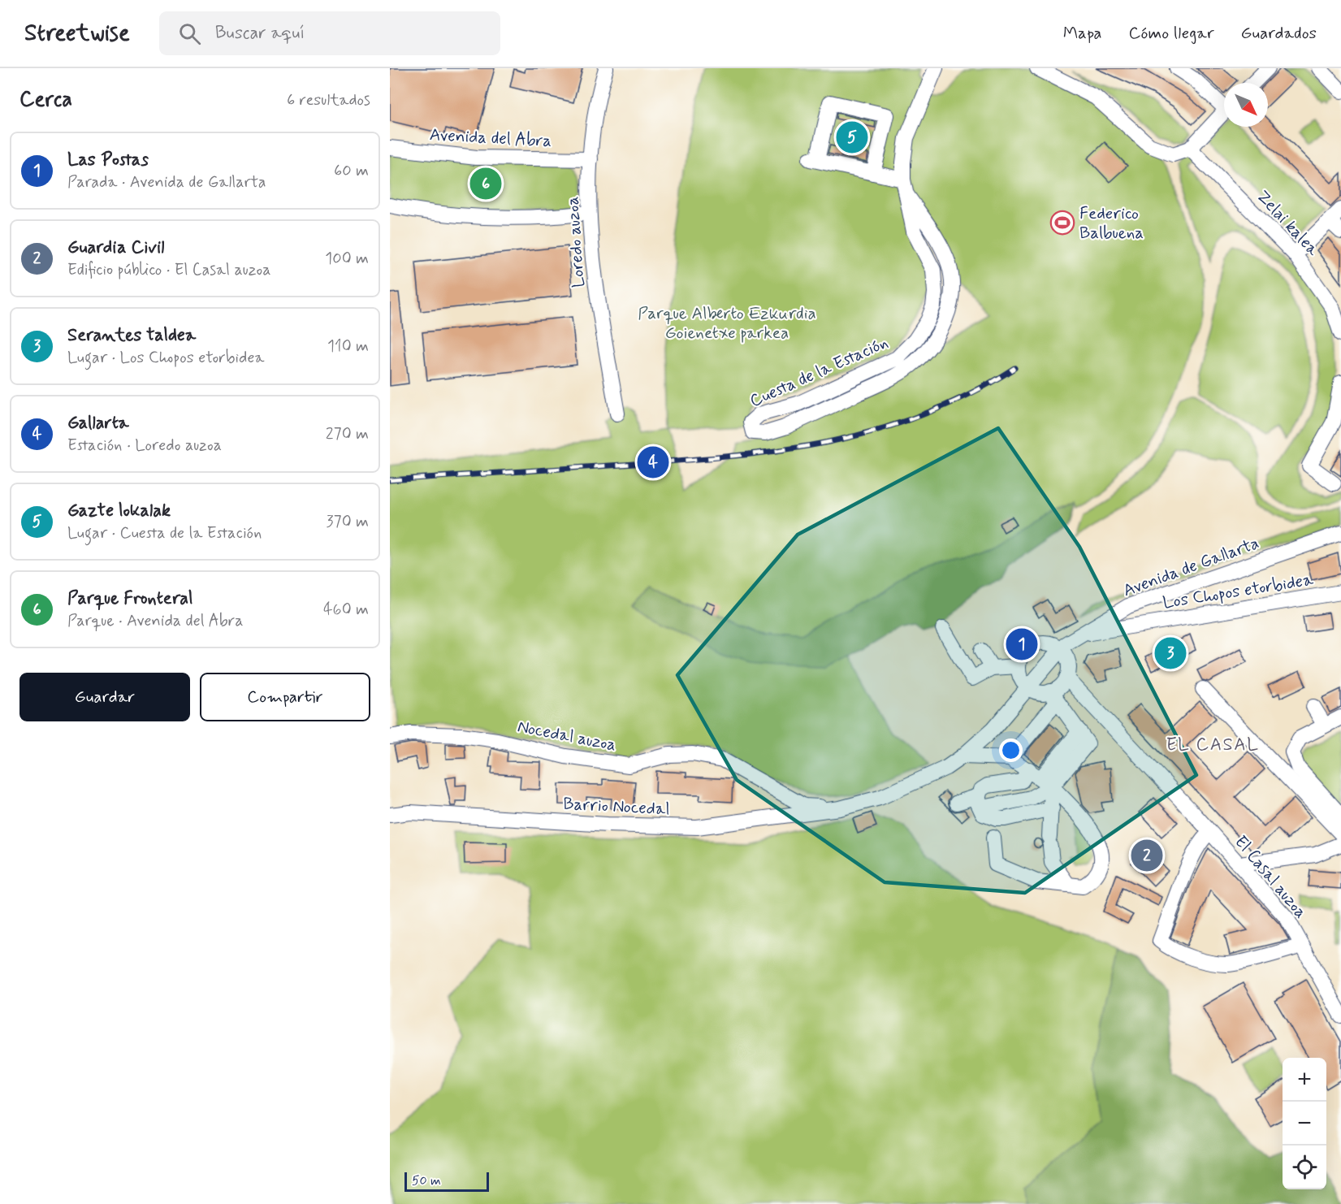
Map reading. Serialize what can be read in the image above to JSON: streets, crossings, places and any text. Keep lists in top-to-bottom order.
{
  "streets": {
    "street": [
      "Avenida del Abra",
      "Zelai kalea",
      "Loredo auzoa",
      "Cuesta de la Estación",
      "Avenida de Gallarta",
      "Los Chopos etorbidea",
      "Nocedal auzoa",
      "Barrio Nocedal",
      "El Casal auzoa"
    ]
  },
  "crossings": [
    ["Avenida del Abra", "Loredo auzoa"],
    ["Avenida de Gallarta", "Los Chopos etorbidea"],
    ["Avenida de Gallarta", "Nocedal auzoa"],
    ["Avenida de Gallarta", "Barrio Nocedal"],
    ["Nocedal auzoa", "Barrio Nocedal"]
  ],
  "districts": ["EL CASAL"],
  "parks": ["Parque Alberto Ezkurdia Goienetxe parkea"],
  "places": {
    "sports": ["Federico Balbuena"]
  },
  "scale_bar": "50 m",
  "north": "bottom right",
  "page": {
    "header": "Streetwise",
    "search": "Buscar aquí",
    "nav": ["Mapa", "Cómo llegar", "Guardados"],
    "heading": ["Cerca", "6 resultados"],
    "pins": [
      "5",
      "6",
      "4",
      "1",
      "3",
      "2"
    ],
    "list": [
      {
        "mark": "1",
        "name": "Las Postas",
        "note": "Parada · Avenida de Gallarta",
        "value": "60 m"
      },
      {
        "mark": "2",
        "name": "Guardia Civil",
        "note": "Edificio público · El Casal auzoa",
        "value": "100 m"
      },
      {
        "mark": "3",
        "name": "Serantes taldea",
        "note": "Lugar · Los Chopos etorbidea",
        "value": "110 m"
      },
      {
        "mark": "4",
        "name": "Gallarta",
        "note": "Estación · Loredo auzoa",
        "value": "270 m"
      },
      {
        "mark": "5",
        "name": "Gazte lokalak",
        "note": "Lugar · Cuesta de la Estación",
        "value": "370 m"
      },
      {
        "mark": "6",
        "name": "Parque Fronteral",
        "note": "Parque · Avenida del Abra",
        "value": "460 m"
      }
    ],
    "buttons": ["Guardar", "Compartir"],
    "map_buttons": ["+", "−"],
    "scale": "50 m"
  }
}
